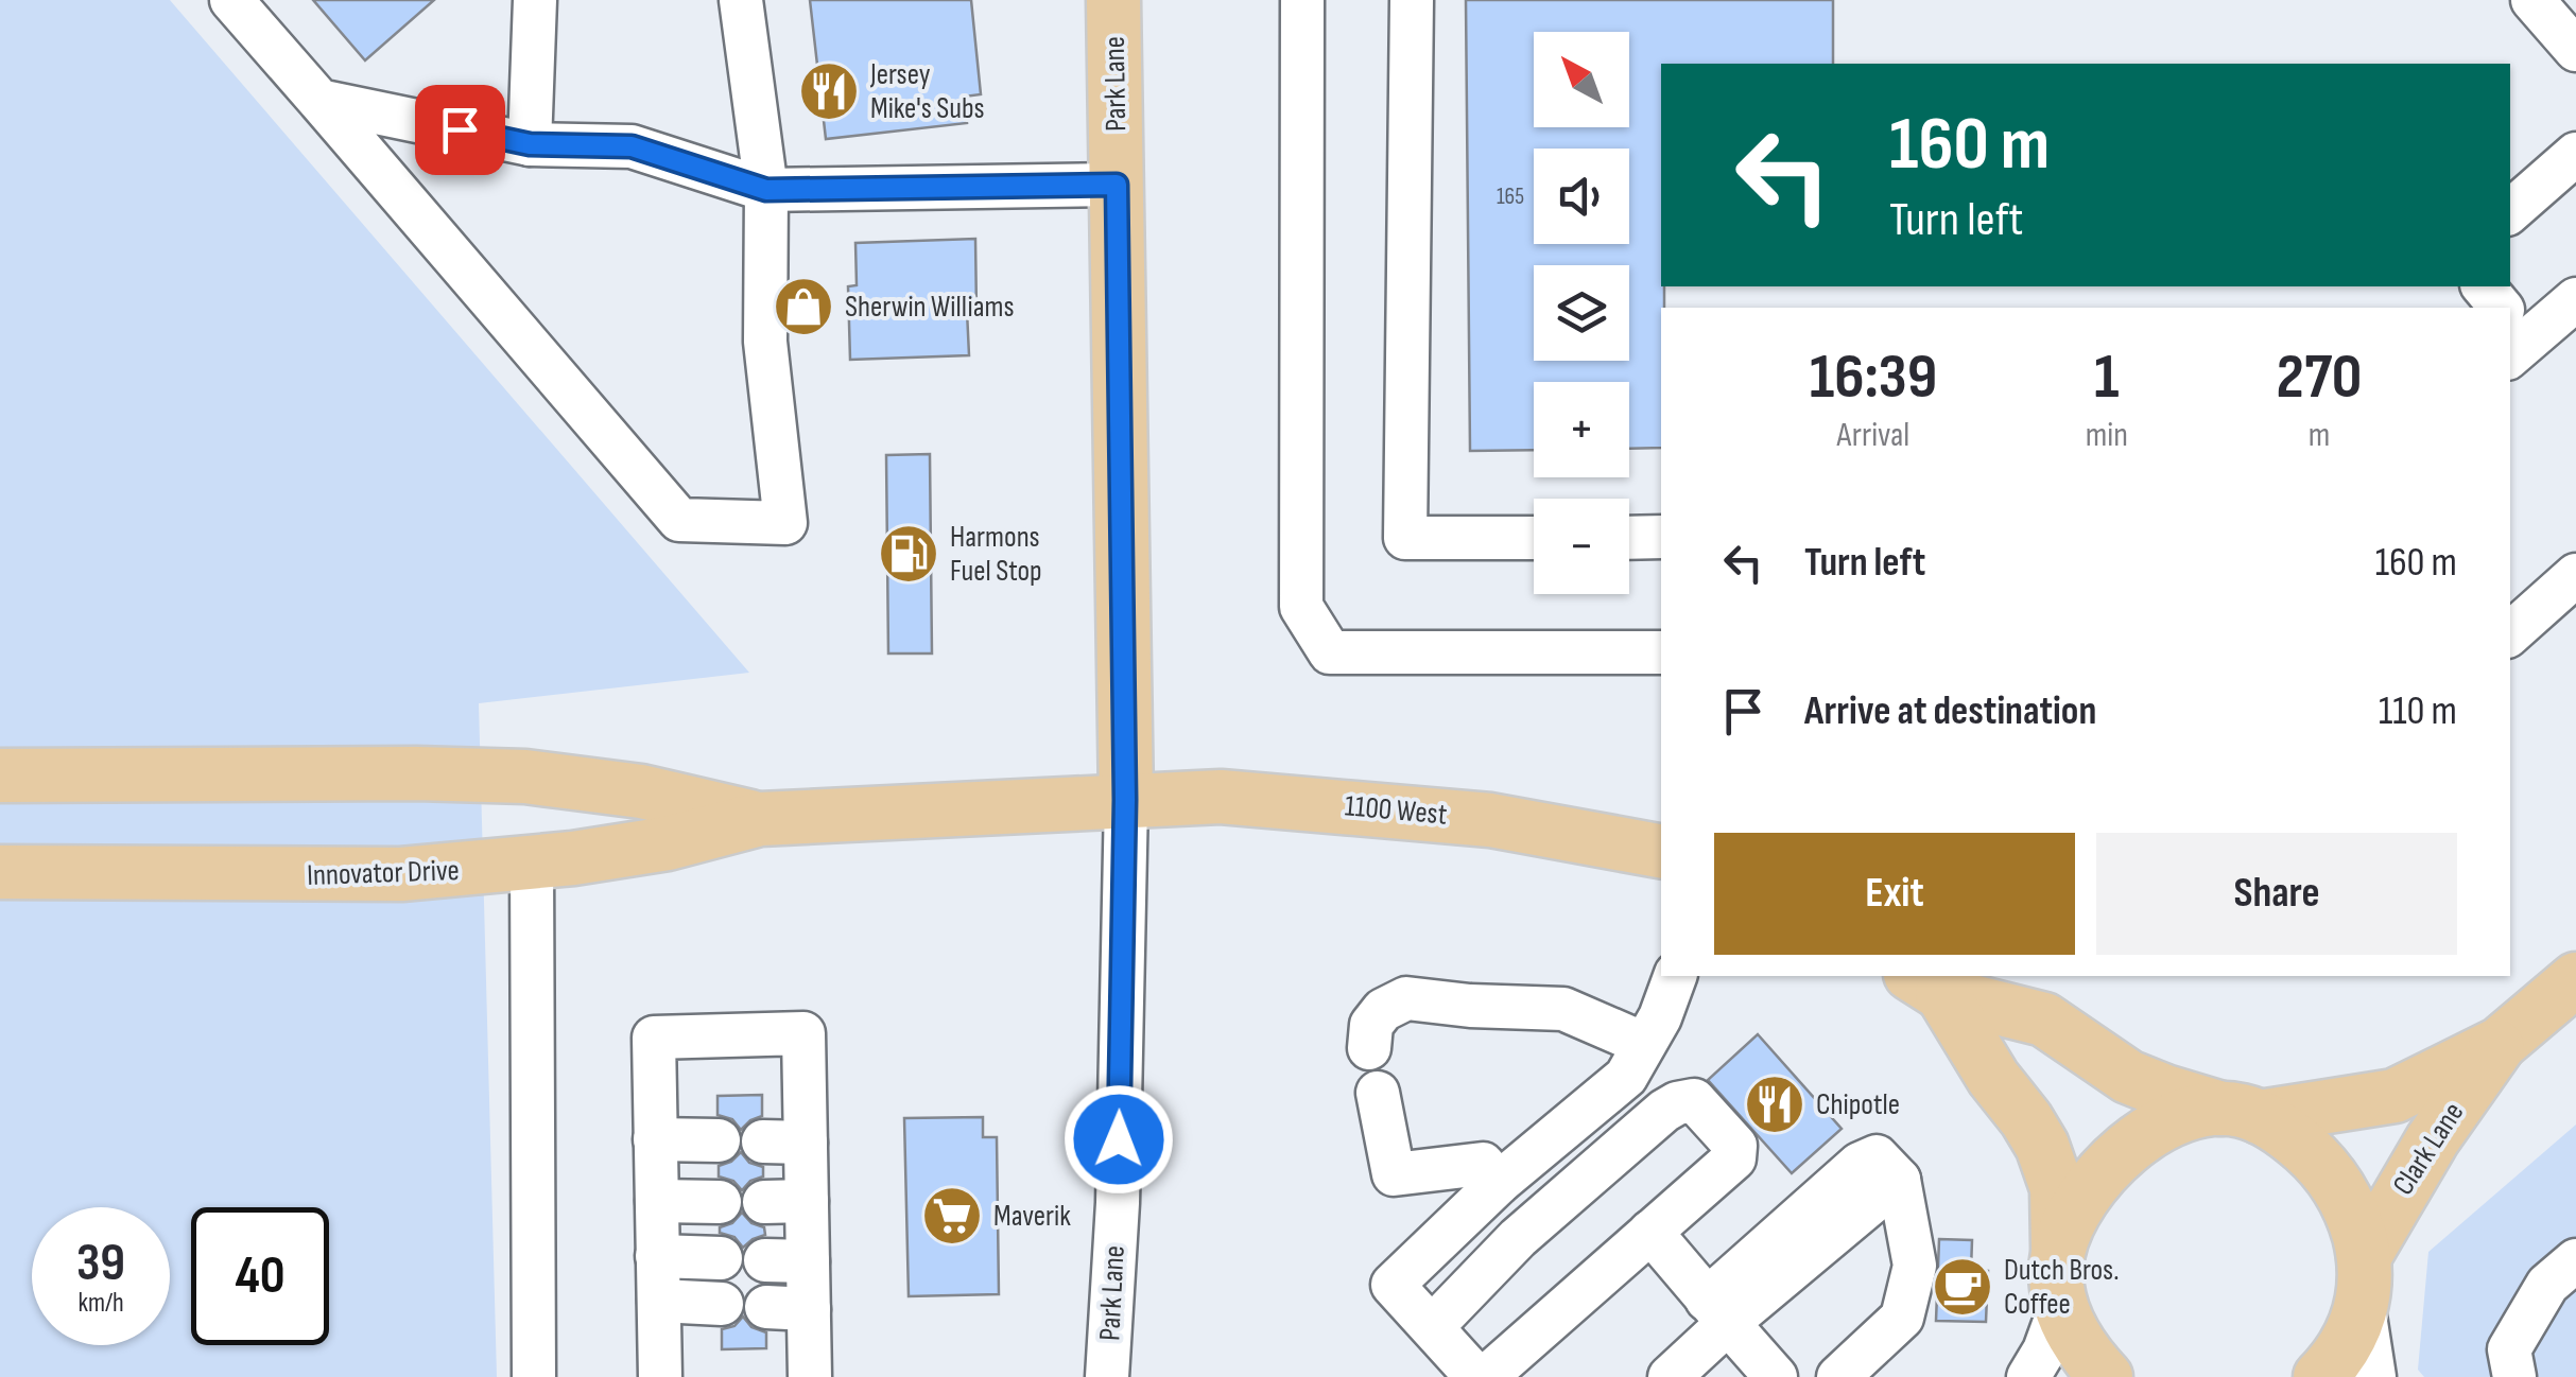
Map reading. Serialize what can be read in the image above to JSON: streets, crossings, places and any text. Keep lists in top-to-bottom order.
{
  "streets": {
    "main road": [
      "Park Lane",
      "1100 West",
      "Innovator Drive",
      "Clark Lane"
    ]
  },
  "crossings": [
    ["Park Lane", "1100 West"],
    ["Park Lane", "Innovator Drive"],
    ["1100 West", "Innovator Drive"]
  ],
  "places": {
    "restaurant": ["Jersey Mike's Subs", "Chipotle"],
    "shop": ["Sherwin Williams"],
    "fuel station": ["Harmons Fuel Stop"],
    "supermarket": ["Maverik"],
    "cafe": ["Dutch Bros. Coffee"]
  },
  "house_numbers": ["165"],
  "north": "top left",
  "page": {
    "map_buttons": ["+", "−"],
    "turn": ["160 m", "Turn left"],
    "eta": [
      "16:39",
      "Arrival",
      "1",
      "min",
      "270",
      "m"
    ],
    "list": [
      {
        "name": "Turn left",
        "value": "160 m"
      },
      {
        "name": "Arrive at destination",
        "value": "110 m"
      }
    ],
    "buttons": ["Exit", "Share"],
    "speed": "39 km/h",
    "limit": "40"
  }
}
